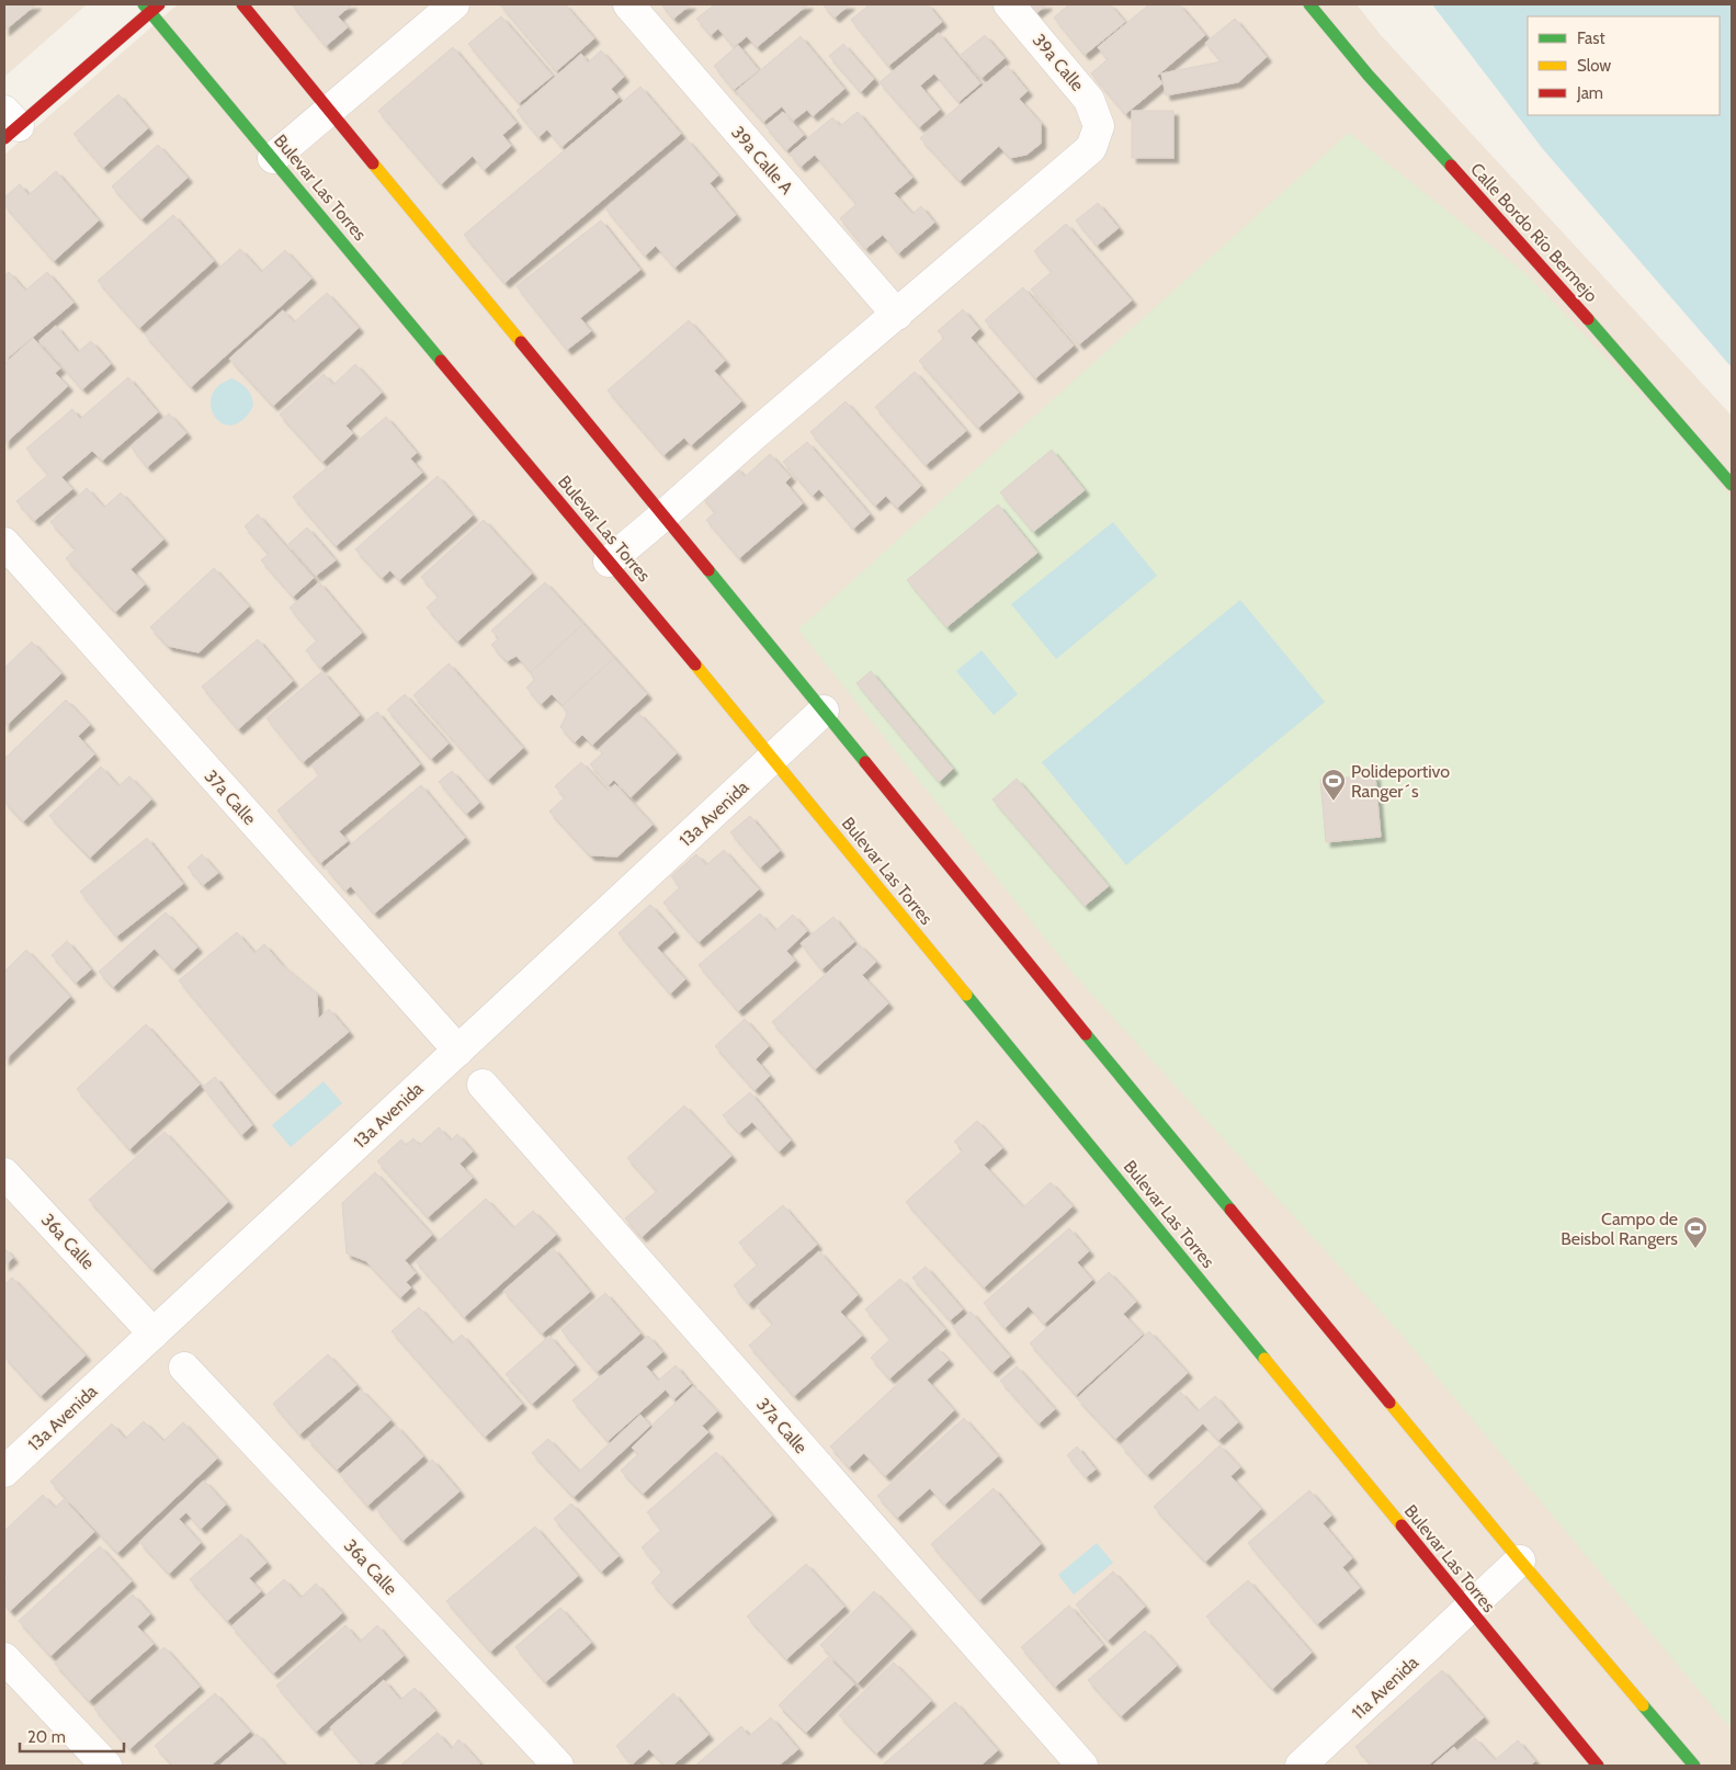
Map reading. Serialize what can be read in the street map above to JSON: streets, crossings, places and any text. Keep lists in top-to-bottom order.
{
  "streets": {
    "street": [
      "39a Calle",
      "39a Calle A",
      "Bulevar Las Torres",
      "Calle Bordo Río Bermejo",
      "37a Calle",
      "13a Avenida",
      "36a Calle",
      "11a Avenida"
    ]
  },
  "crossings": [
    ["39a Calle", "39a Calle A"],
    ["Bulevar Las Torres", "13a Avenida"],
    ["Bulevar Las Torres", "11a Avenida"],
    ["37a Calle", "13a Avenida"],
    ["13a Avenida", "36a Calle"]
  ],
  "places": {
    "sports": ["Polideportivo Ranger´s", "Campo de Beisbol Rangers"]
  },
  "legend": ["Fast", "Slow", "Jam"],
  "scale_bar": "20 m"
}
